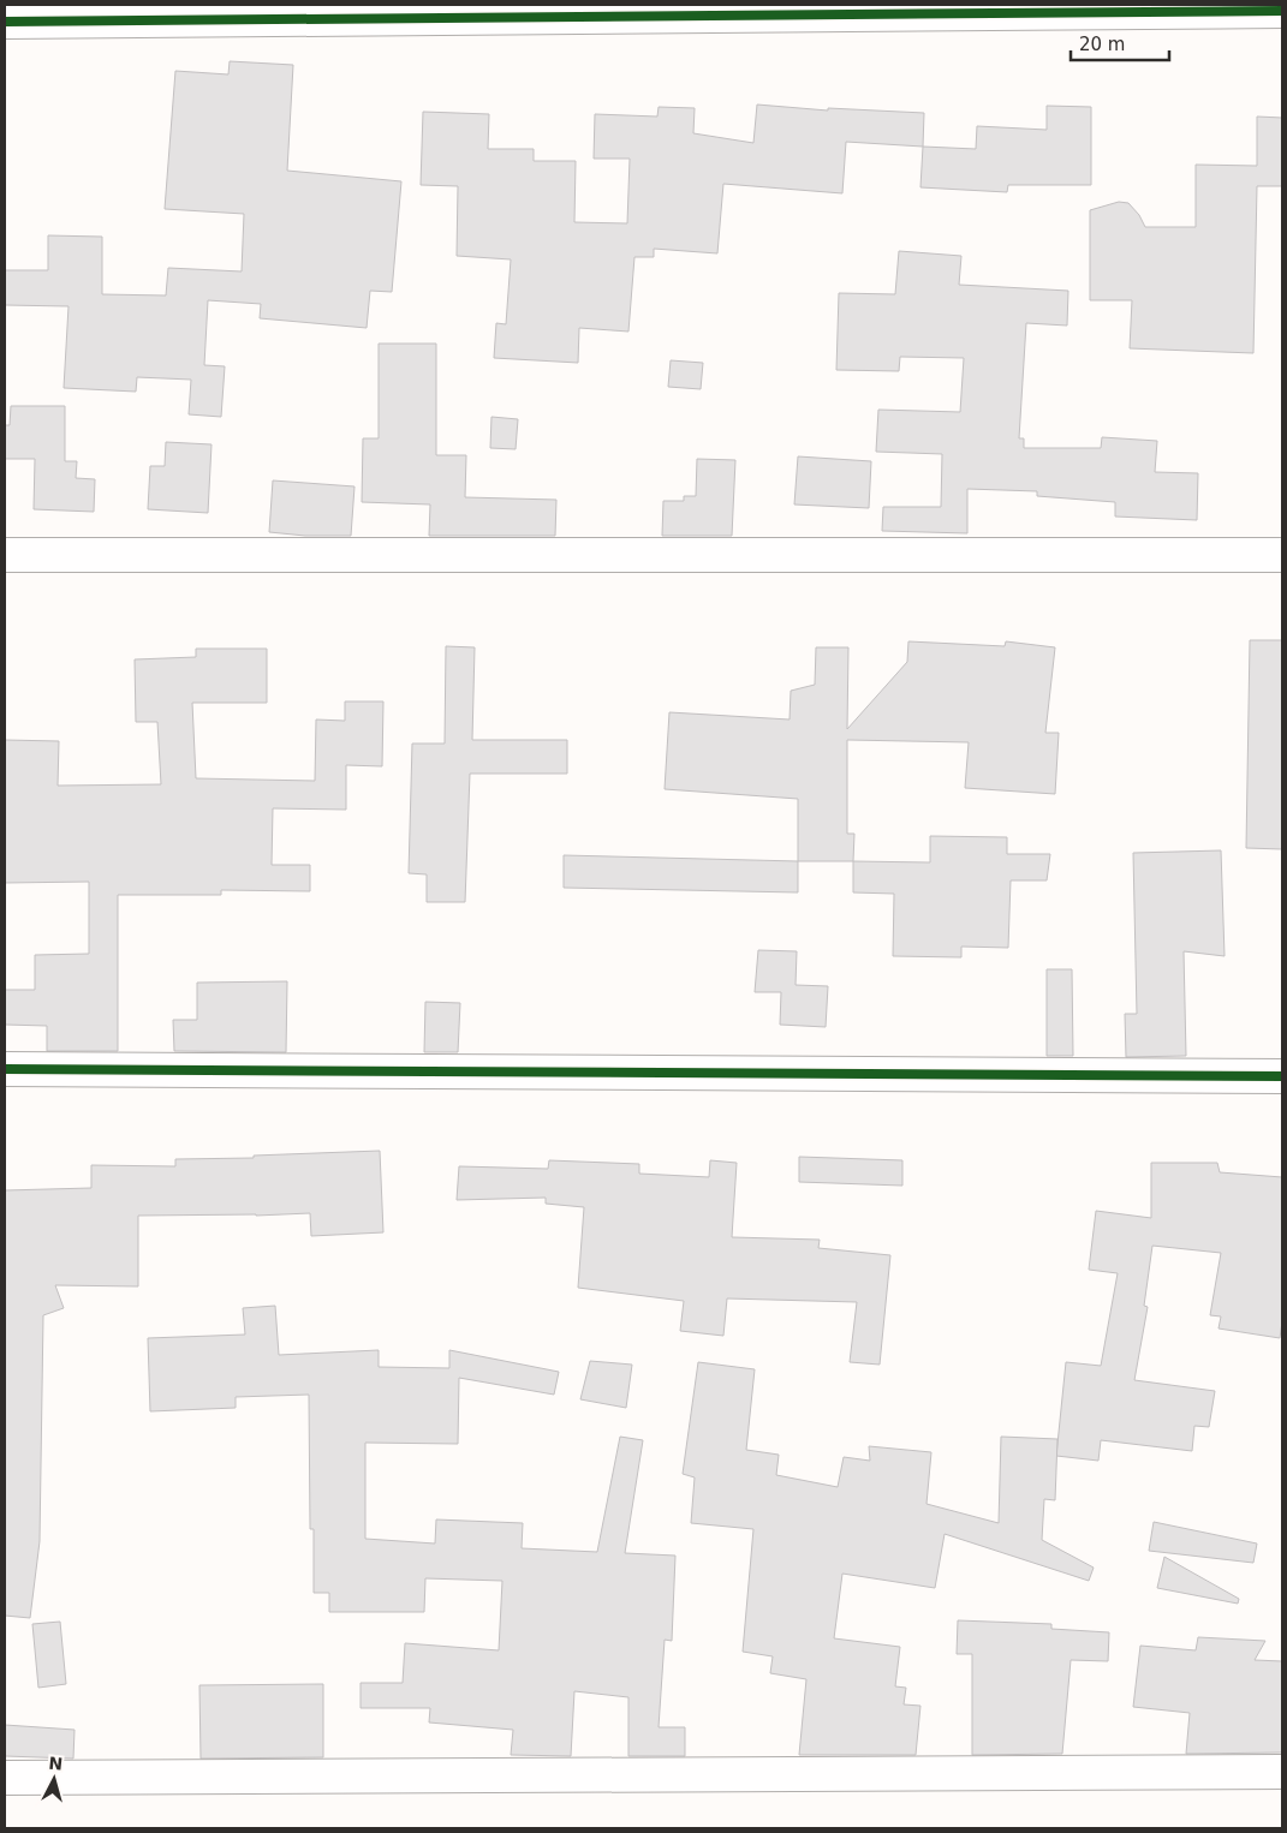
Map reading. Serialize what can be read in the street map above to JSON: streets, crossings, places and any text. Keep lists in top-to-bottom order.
{
  "scale_bar": "20 m",
  "north": "top"
}
